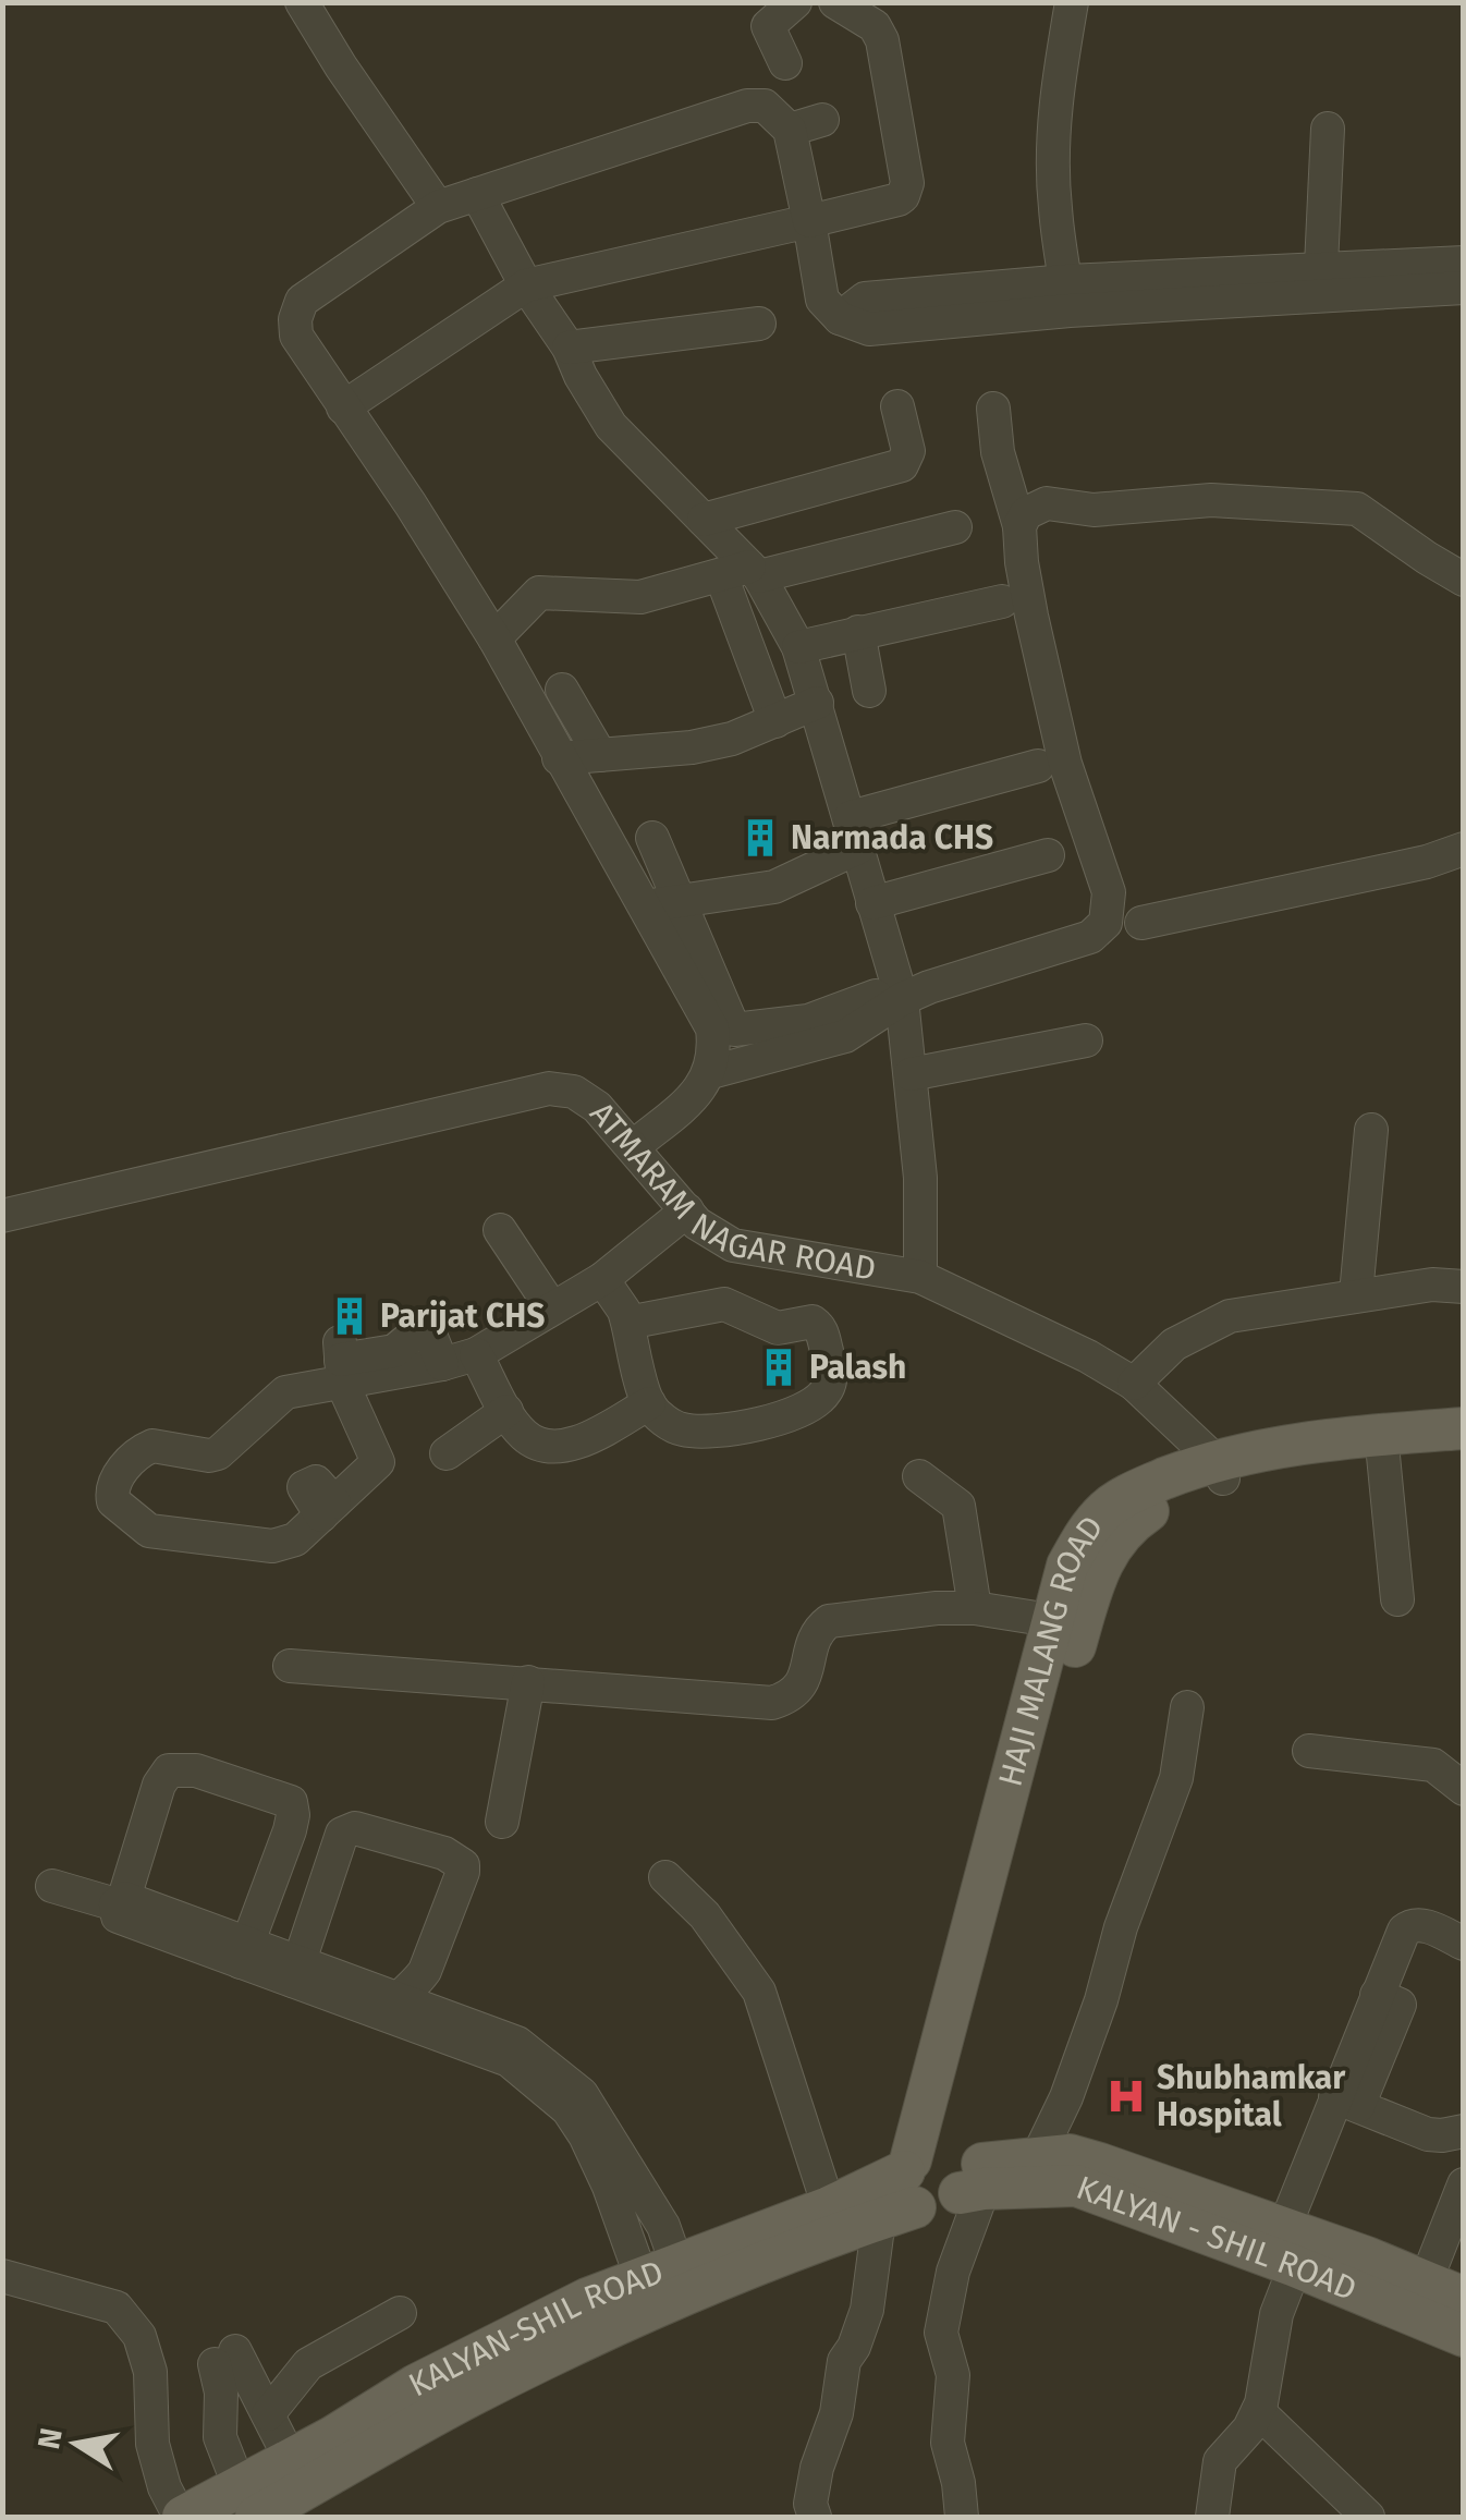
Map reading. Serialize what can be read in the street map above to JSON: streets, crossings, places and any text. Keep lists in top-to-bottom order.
{
  "streets": {
    "main road": ["HAJI MALANG ROAD", "KALYAN - SHIL ROAD", "KALYAN-SHIL ROAD"],
    "street": ["ATMARAM NAGAR ROAD"]
  },
  "crossings": [
    ["ATMARAM NAGAR ROAD", "HAJI MALANG ROAD"],
    ["HAJI MALANG ROAD", "KALYAN - SHIL ROAD"],
    ["HAJI MALANG ROAD", "KALYAN-SHIL ROAD"],
    ["KALYAN - SHIL ROAD", "KALYAN-SHIL ROAD"]
  ],
  "places": {
    "building": ["Narmada CHS", "Parijat CHS", "Palash"],
    "hospital": ["Shubhamkar Hospital"]
  },
  "north": "left"
}
